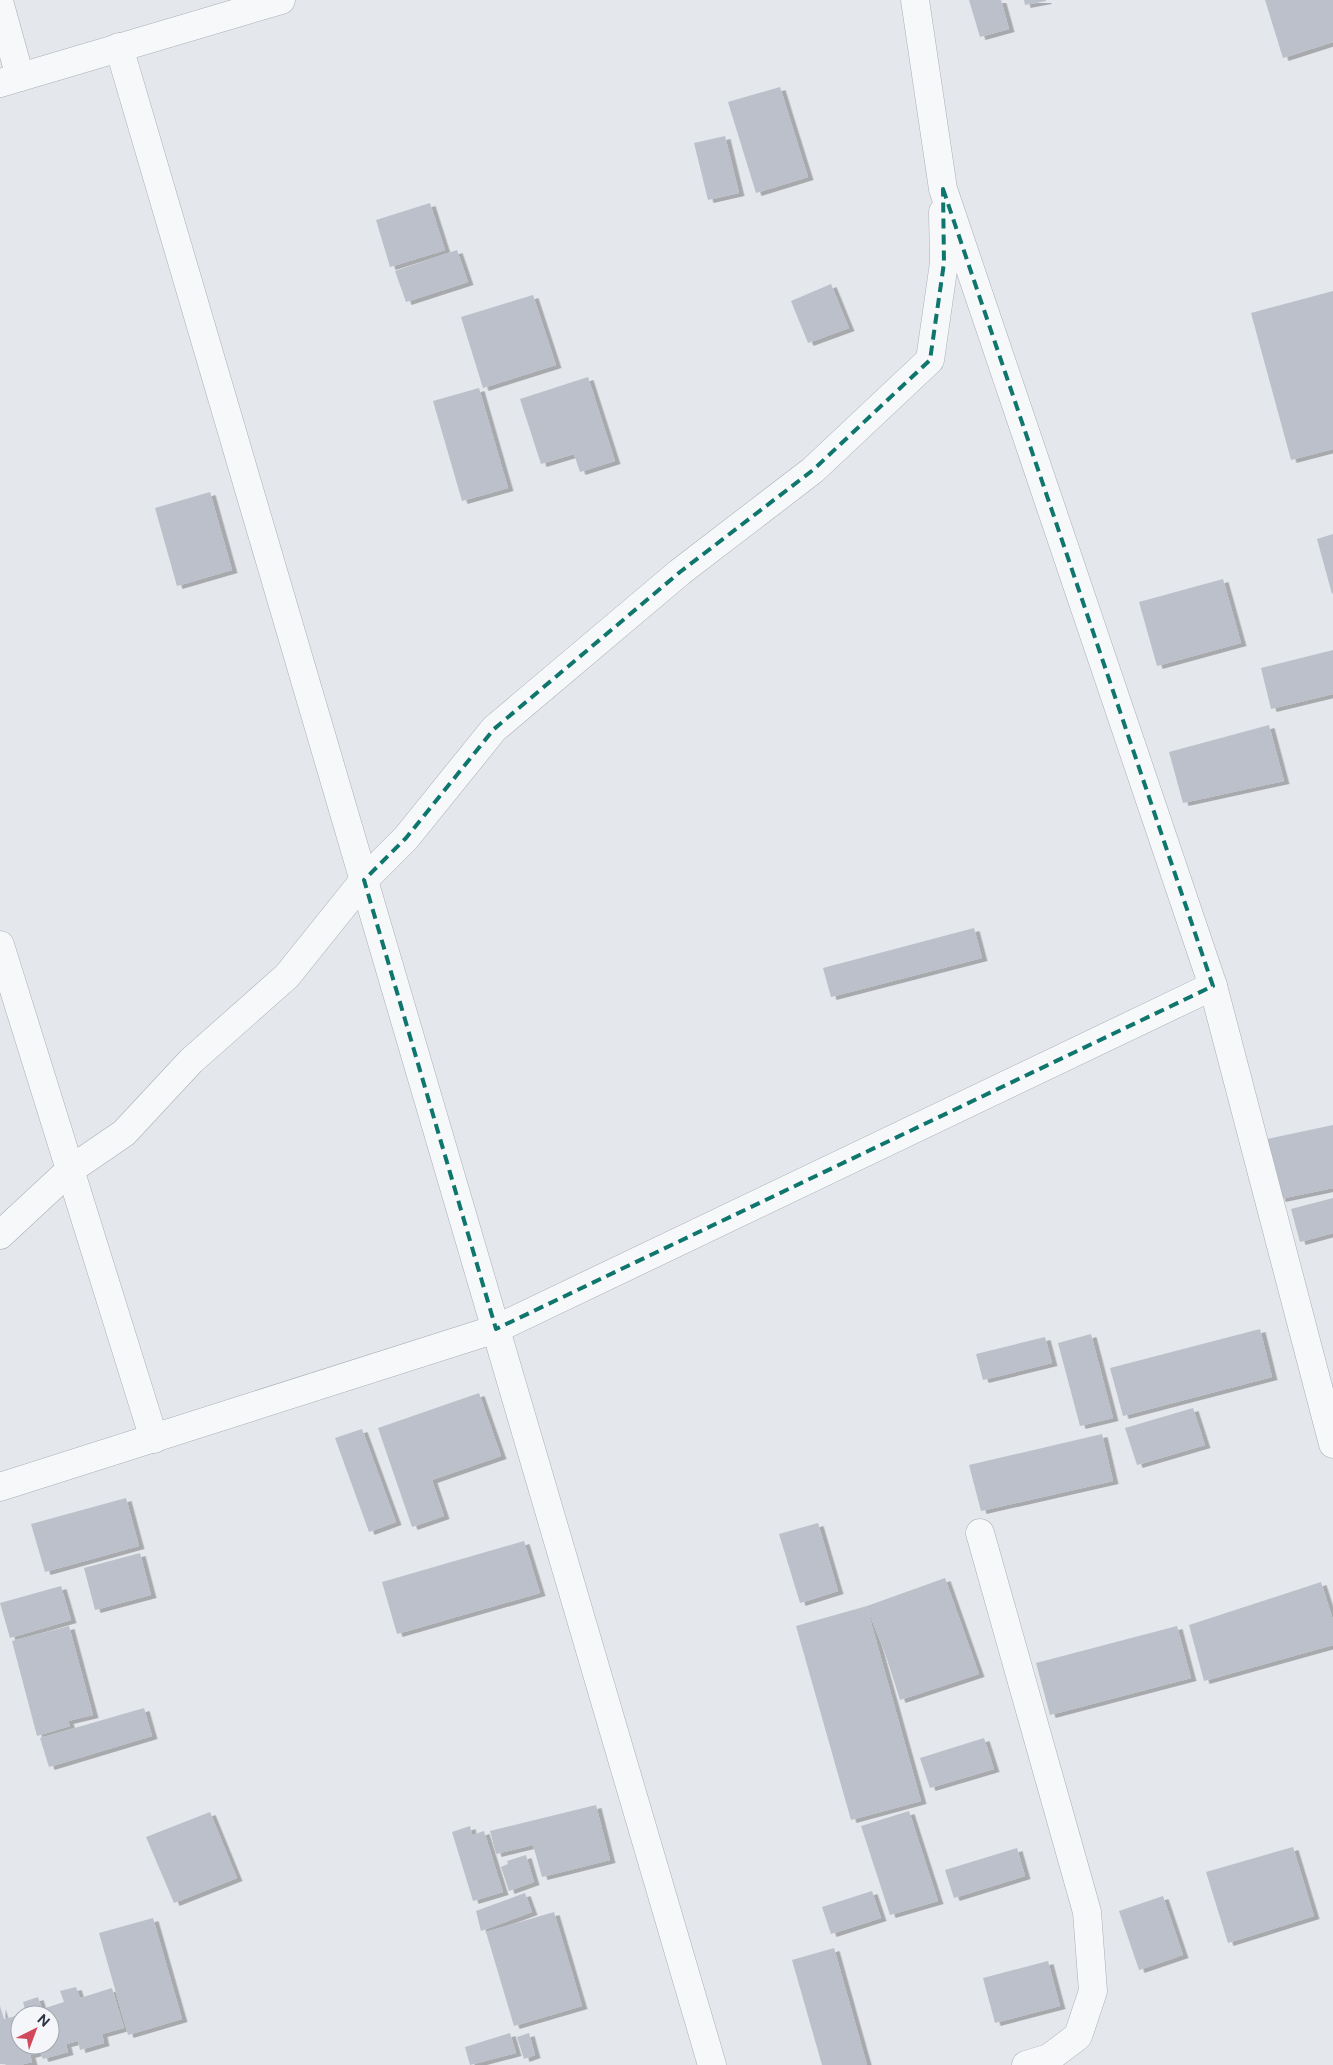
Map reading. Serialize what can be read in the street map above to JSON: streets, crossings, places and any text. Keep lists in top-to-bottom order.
{
  "north": "top right"
}
